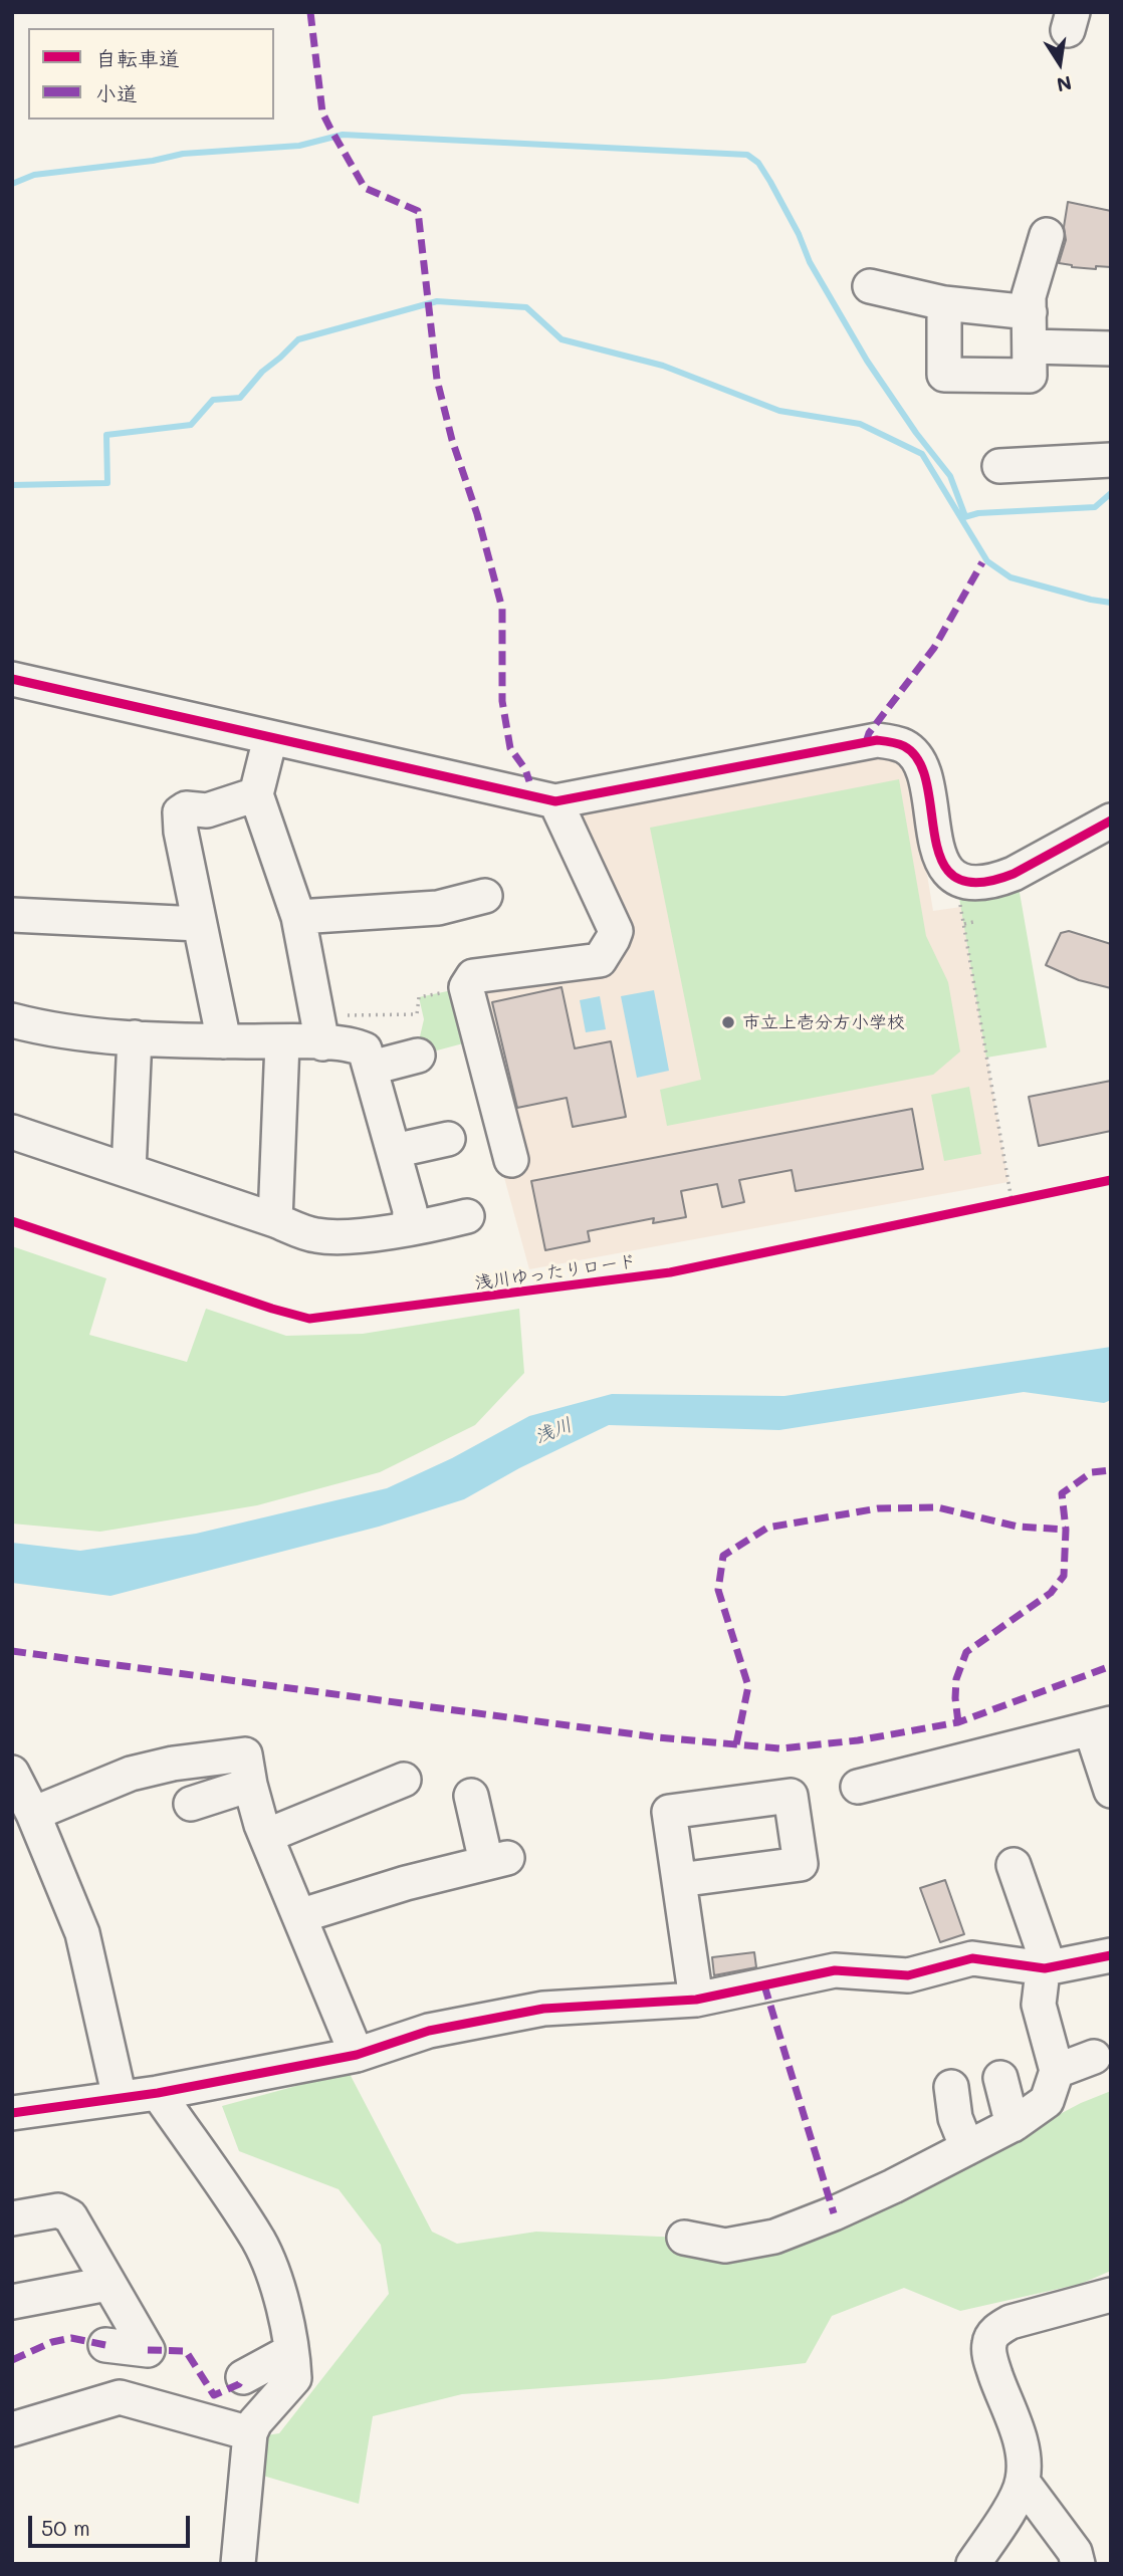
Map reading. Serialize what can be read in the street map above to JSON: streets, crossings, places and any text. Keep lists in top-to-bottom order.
{
  "streets": {
    "cycle path": ["浅川ゆったりロード"]
  },
  "water": ["浅川"],
  "places": ["市立上壱分方小学校"],
  "legend": ["自転車道", "小道"],
  "scale_bar": "50 m",
  "north": "bottom"
}
